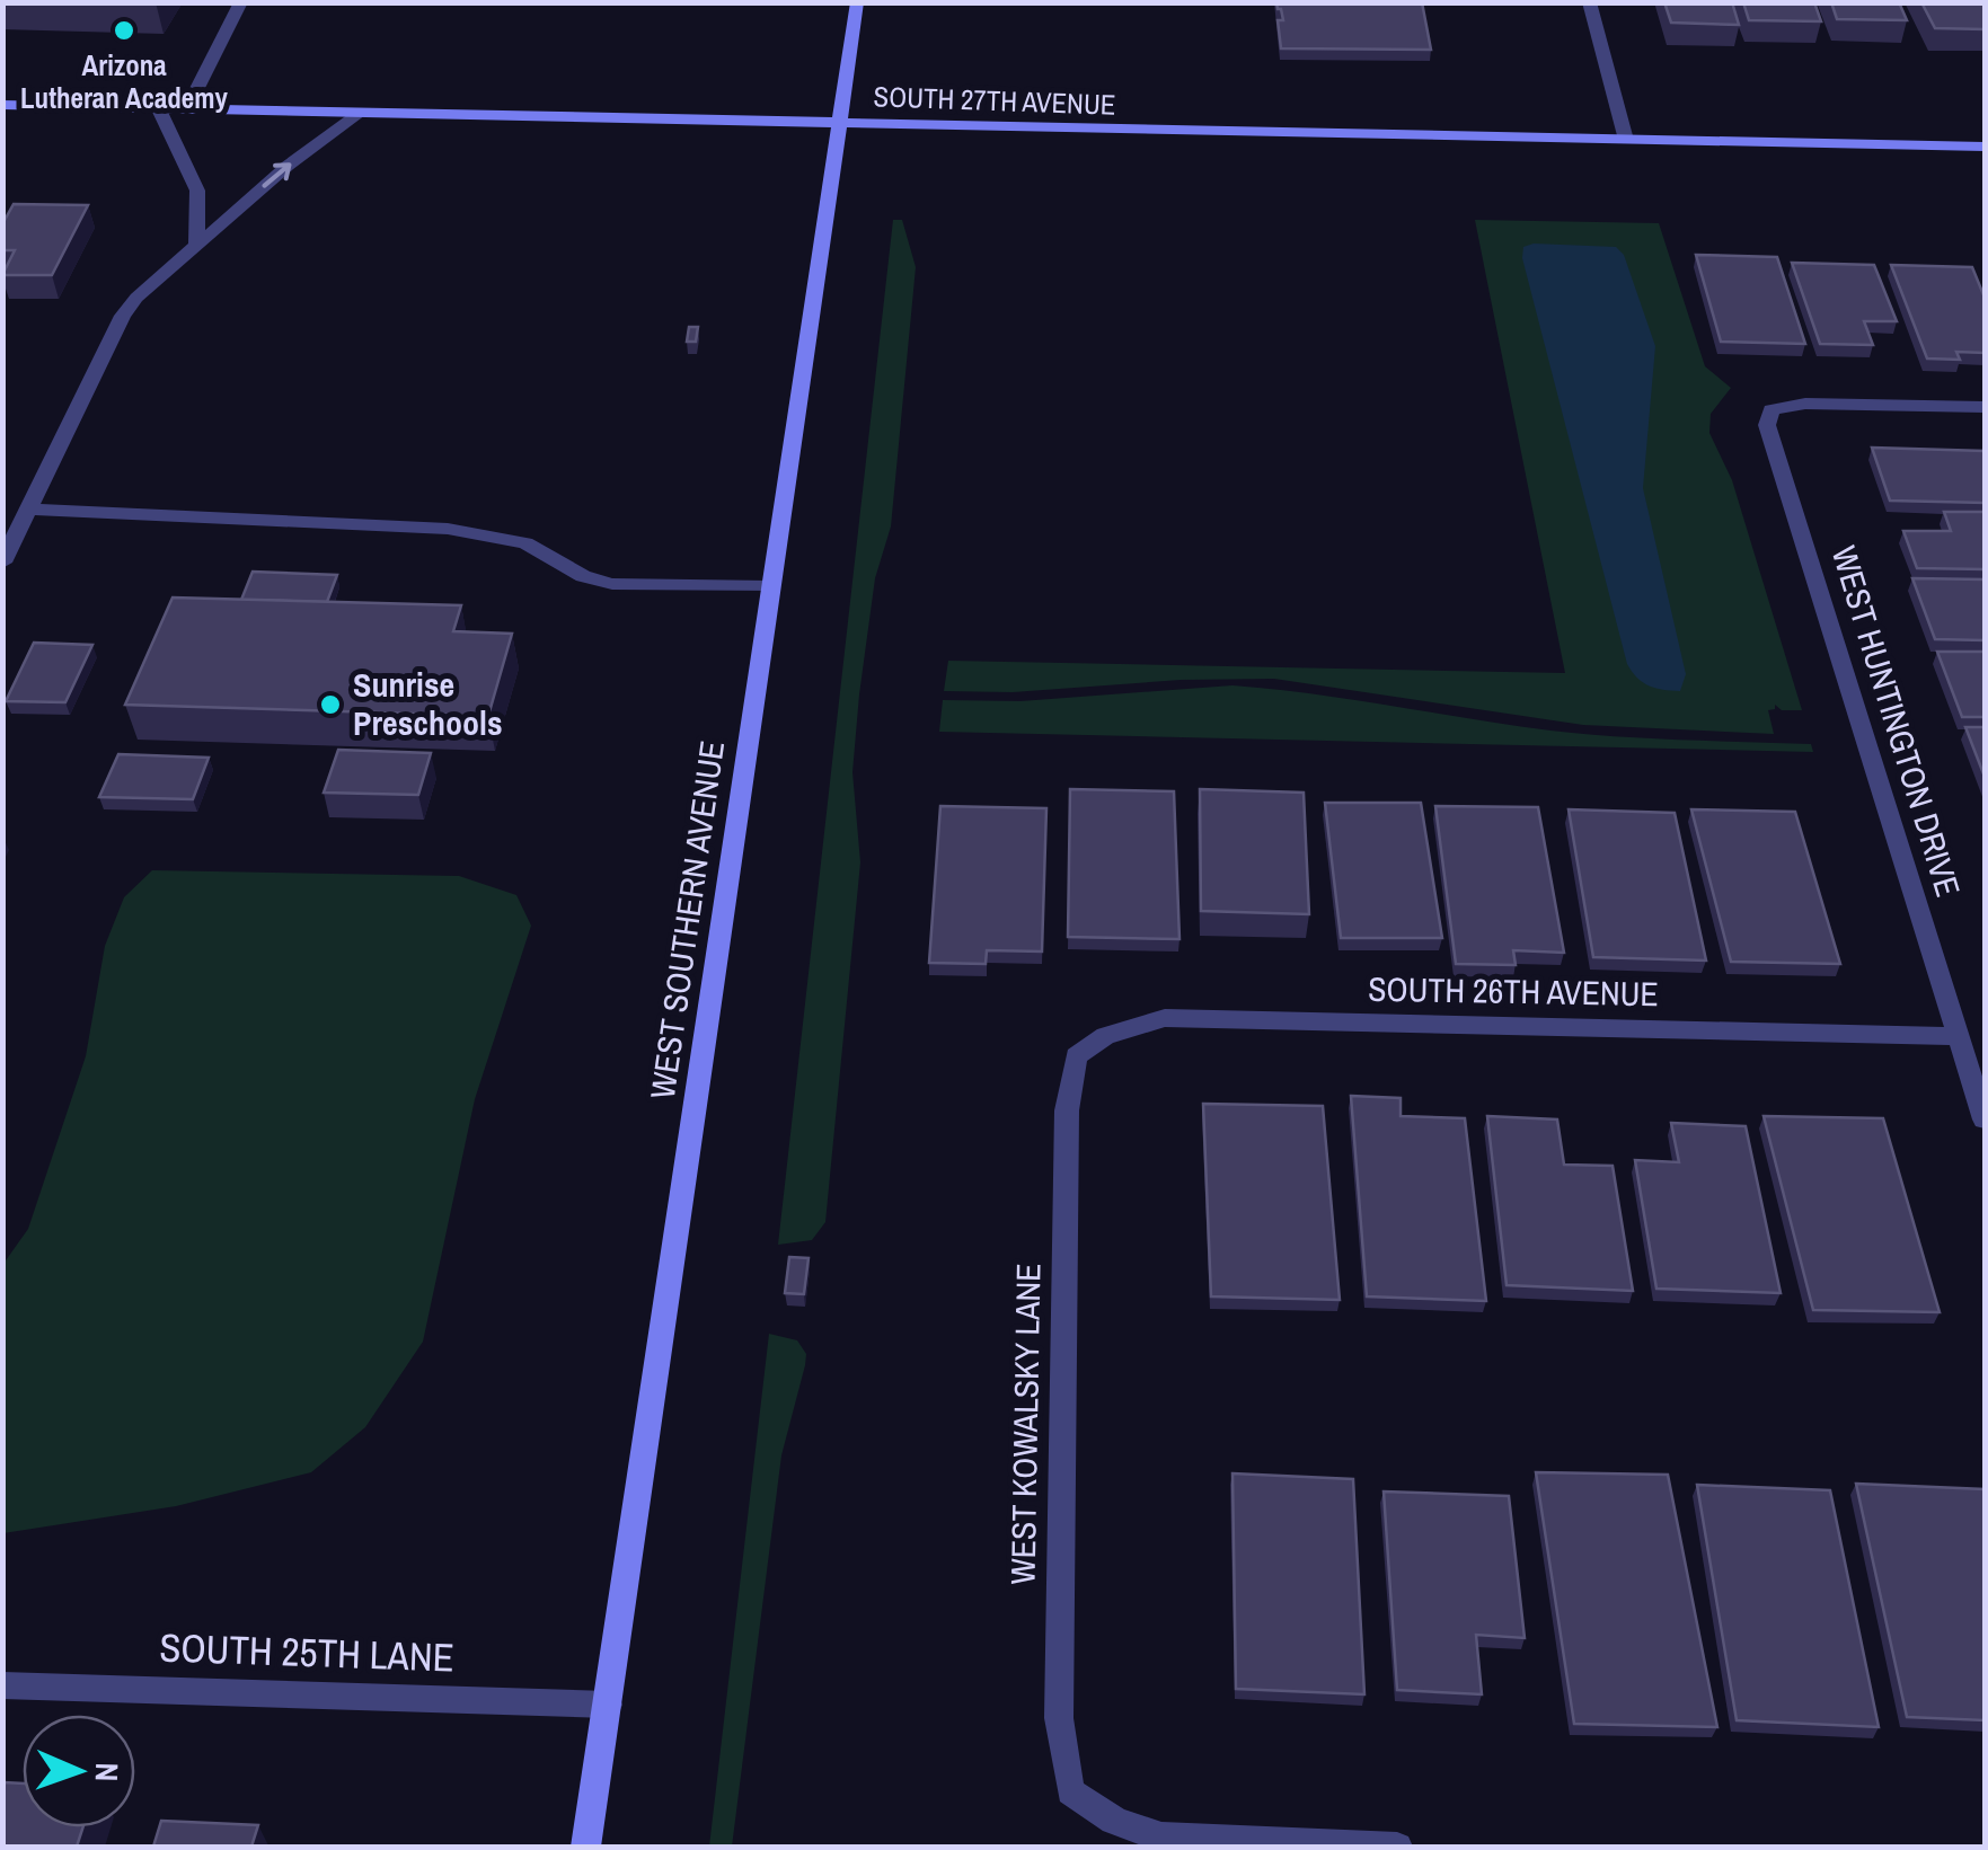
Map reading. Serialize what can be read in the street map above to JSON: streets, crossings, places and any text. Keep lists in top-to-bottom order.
{
  "streets": {
    "main road": ["SOUTH 27TH AVENUE", "WEST SOUTHERN AVENUE"],
    "street": [
      "WEST HUNTINGTON DRIVE",
      "SOUTH 26TH AVENUE",
      "WEST KOWALSKY LANE",
      "SOUTH 25TH LANE"
    ]
  },
  "crossings": [
    ["SOUTH 27TH AVENUE", "WEST SOUTHERN AVENUE"],
    ["WEST HUNTINGTON DRIVE", "SOUTH 26TH AVENUE"],
    ["WEST SOUTHERN AVENUE", "SOUTH 25TH LANE"],
    ["SOUTH 26TH AVENUE", "WEST KOWALSKY LANE"]
  ],
  "places": ["Arizona Lutheran Academy", "Sunrise Preschools"],
  "north": "right"
}
